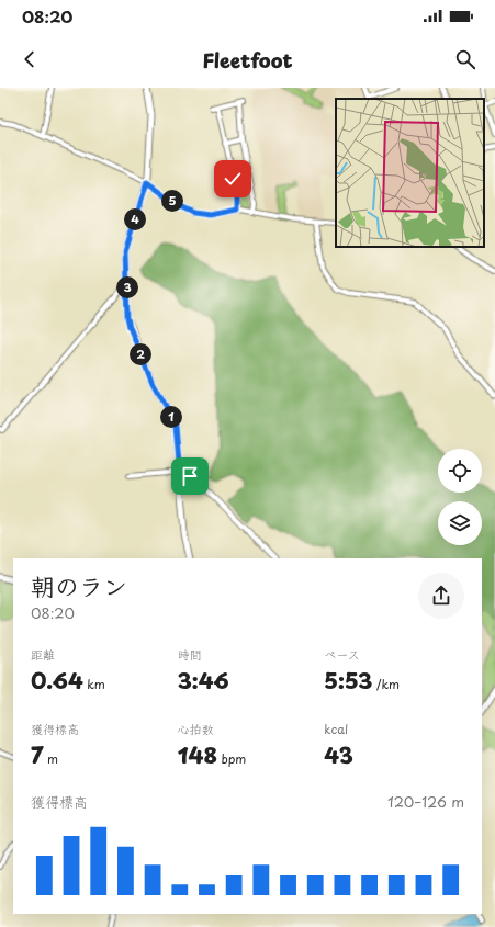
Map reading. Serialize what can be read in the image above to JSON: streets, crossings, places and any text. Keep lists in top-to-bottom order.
{
  "page": {
    "status": "08:20",
    "header": "Fleetfoot",
    "pins": [
      "5",
      "4",
      "3",
      "2",
      "1"
    ],
    "heading": ["朝のラン", "08:20"],
    "stats": [
      ["距離", "0.64 km"],
      ["時間", "3:46"],
      ["ペース", "5:53 /km"],
      ["獲得標高", "7 m"],
      ["心拍数", "148 bpm"],
      ["kcal", "43"]
    ],
    "chart": ["獲得標高", "120–126 m"]
  }
}
